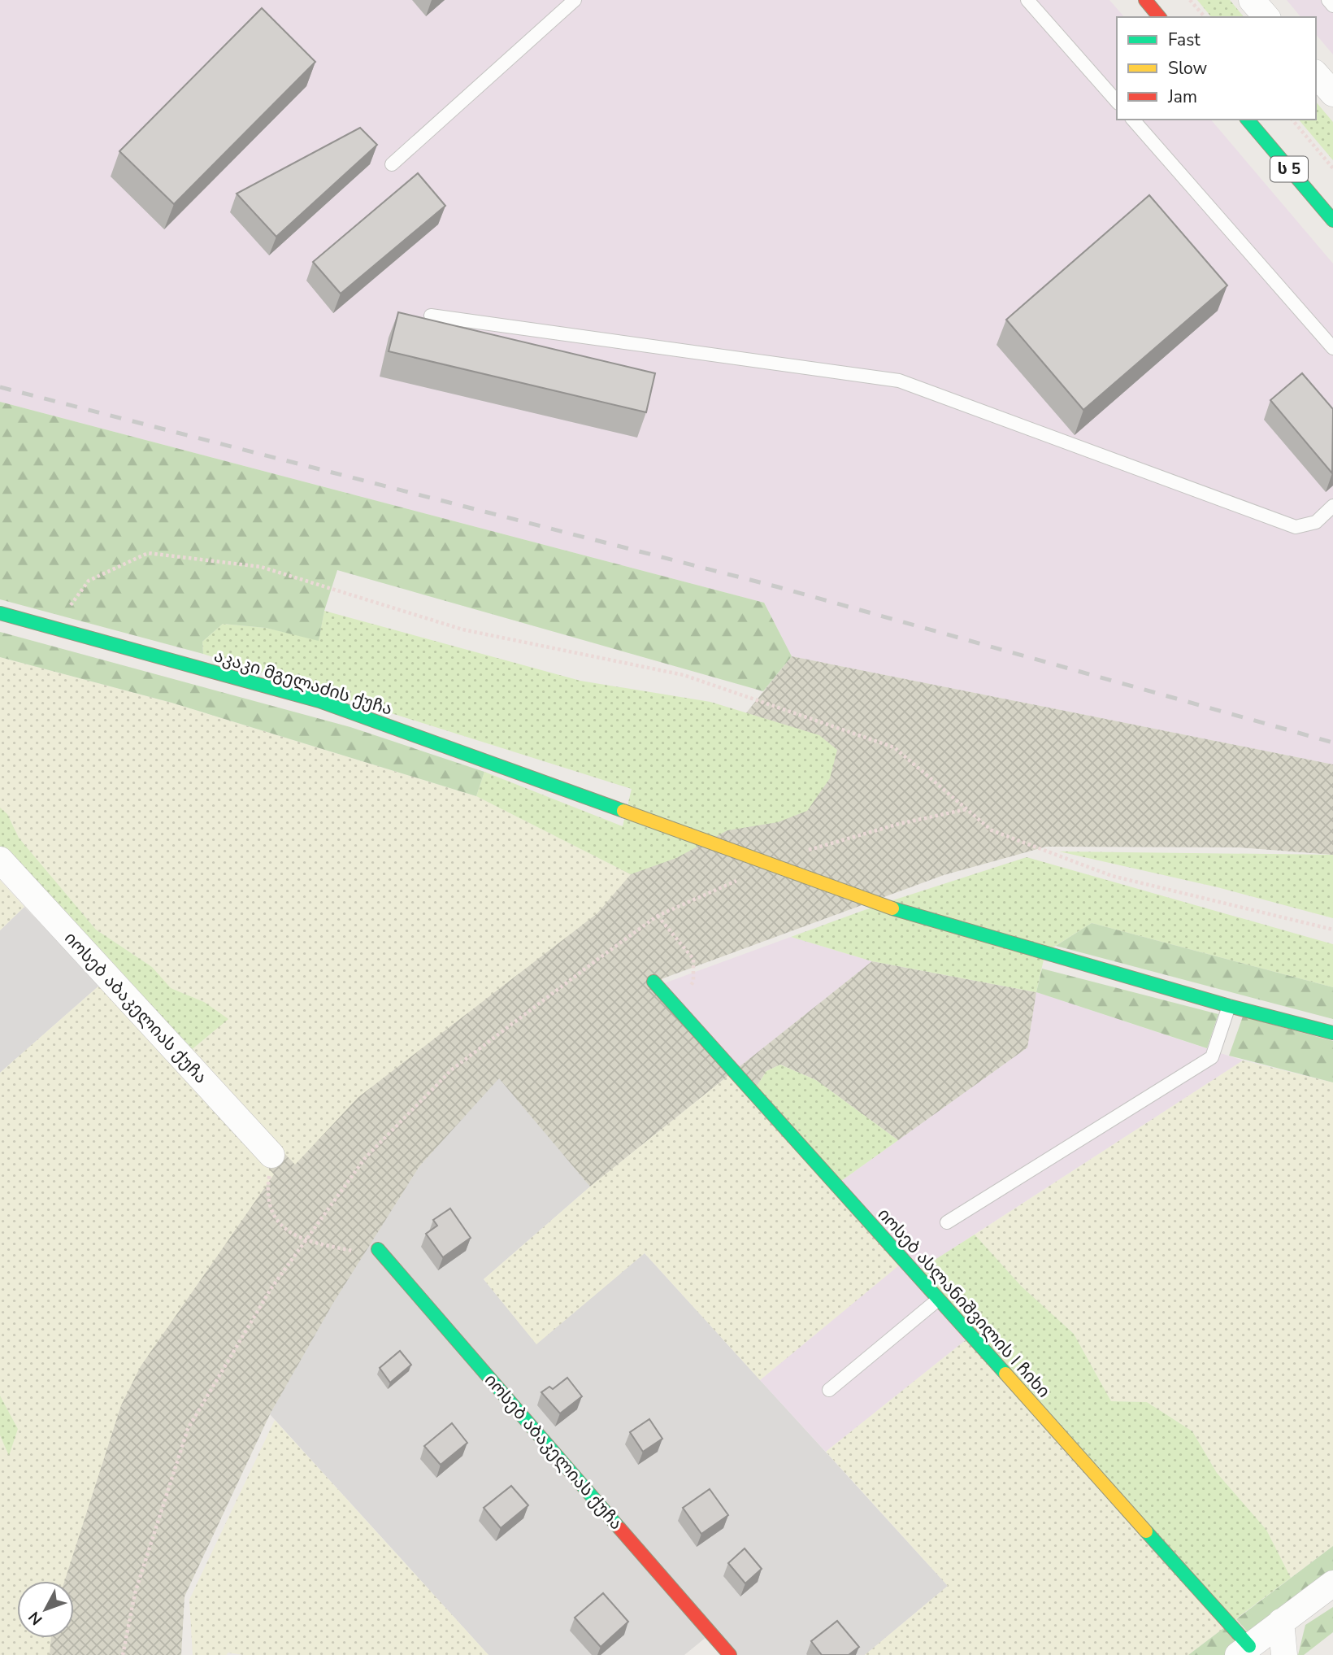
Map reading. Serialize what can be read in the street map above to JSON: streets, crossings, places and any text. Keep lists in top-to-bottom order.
{
  "streets": {
    "main road": [
      "ს 5",
      "აკაკი მგელაძის ქუჩა",
      "იოსებ აბაკელიას ქუჩა",
      "იოსებ ასლანიშვილის I ჩიხი"
    ]
  },
  "legend": ["Fast", "Slow", "Jam"],
  "north": "bottom left"
}
